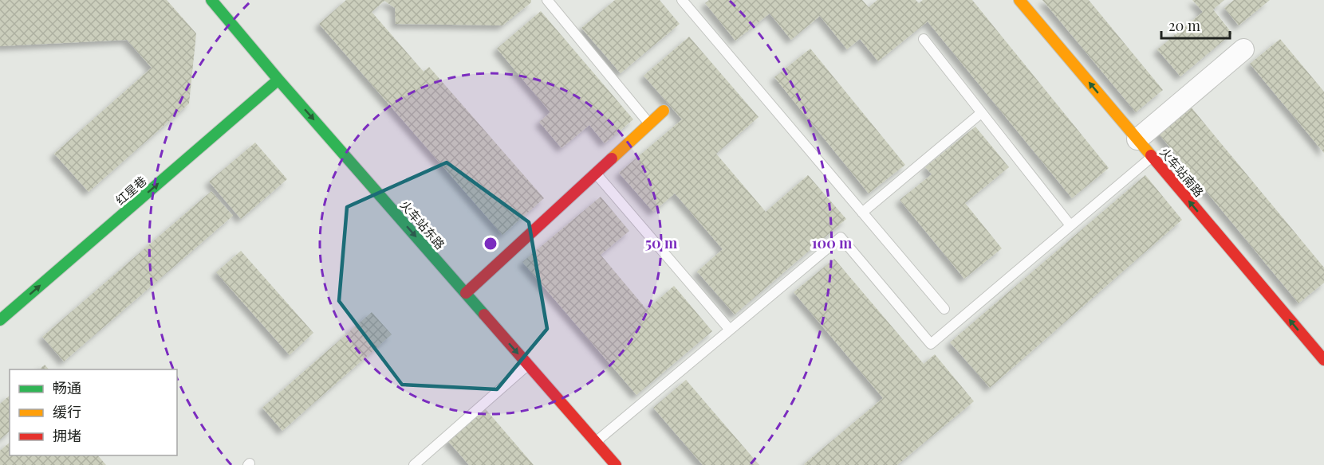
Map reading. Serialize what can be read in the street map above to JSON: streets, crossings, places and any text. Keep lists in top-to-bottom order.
{
  "streets": {
    "main road": ["火车站南路", "红星巷", "火车站东路"]
  },
  "crossings": [
    ["红星巷", "火车站东路"]
  ],
  "one_way": ["火车站南路", "红星巷", "火车站东路"],
  "legend": ["畅通", "缓行", "拥堵"],
  "scale_bar": "20 m",
  "rings": ["50 m", "100 m"]
}
